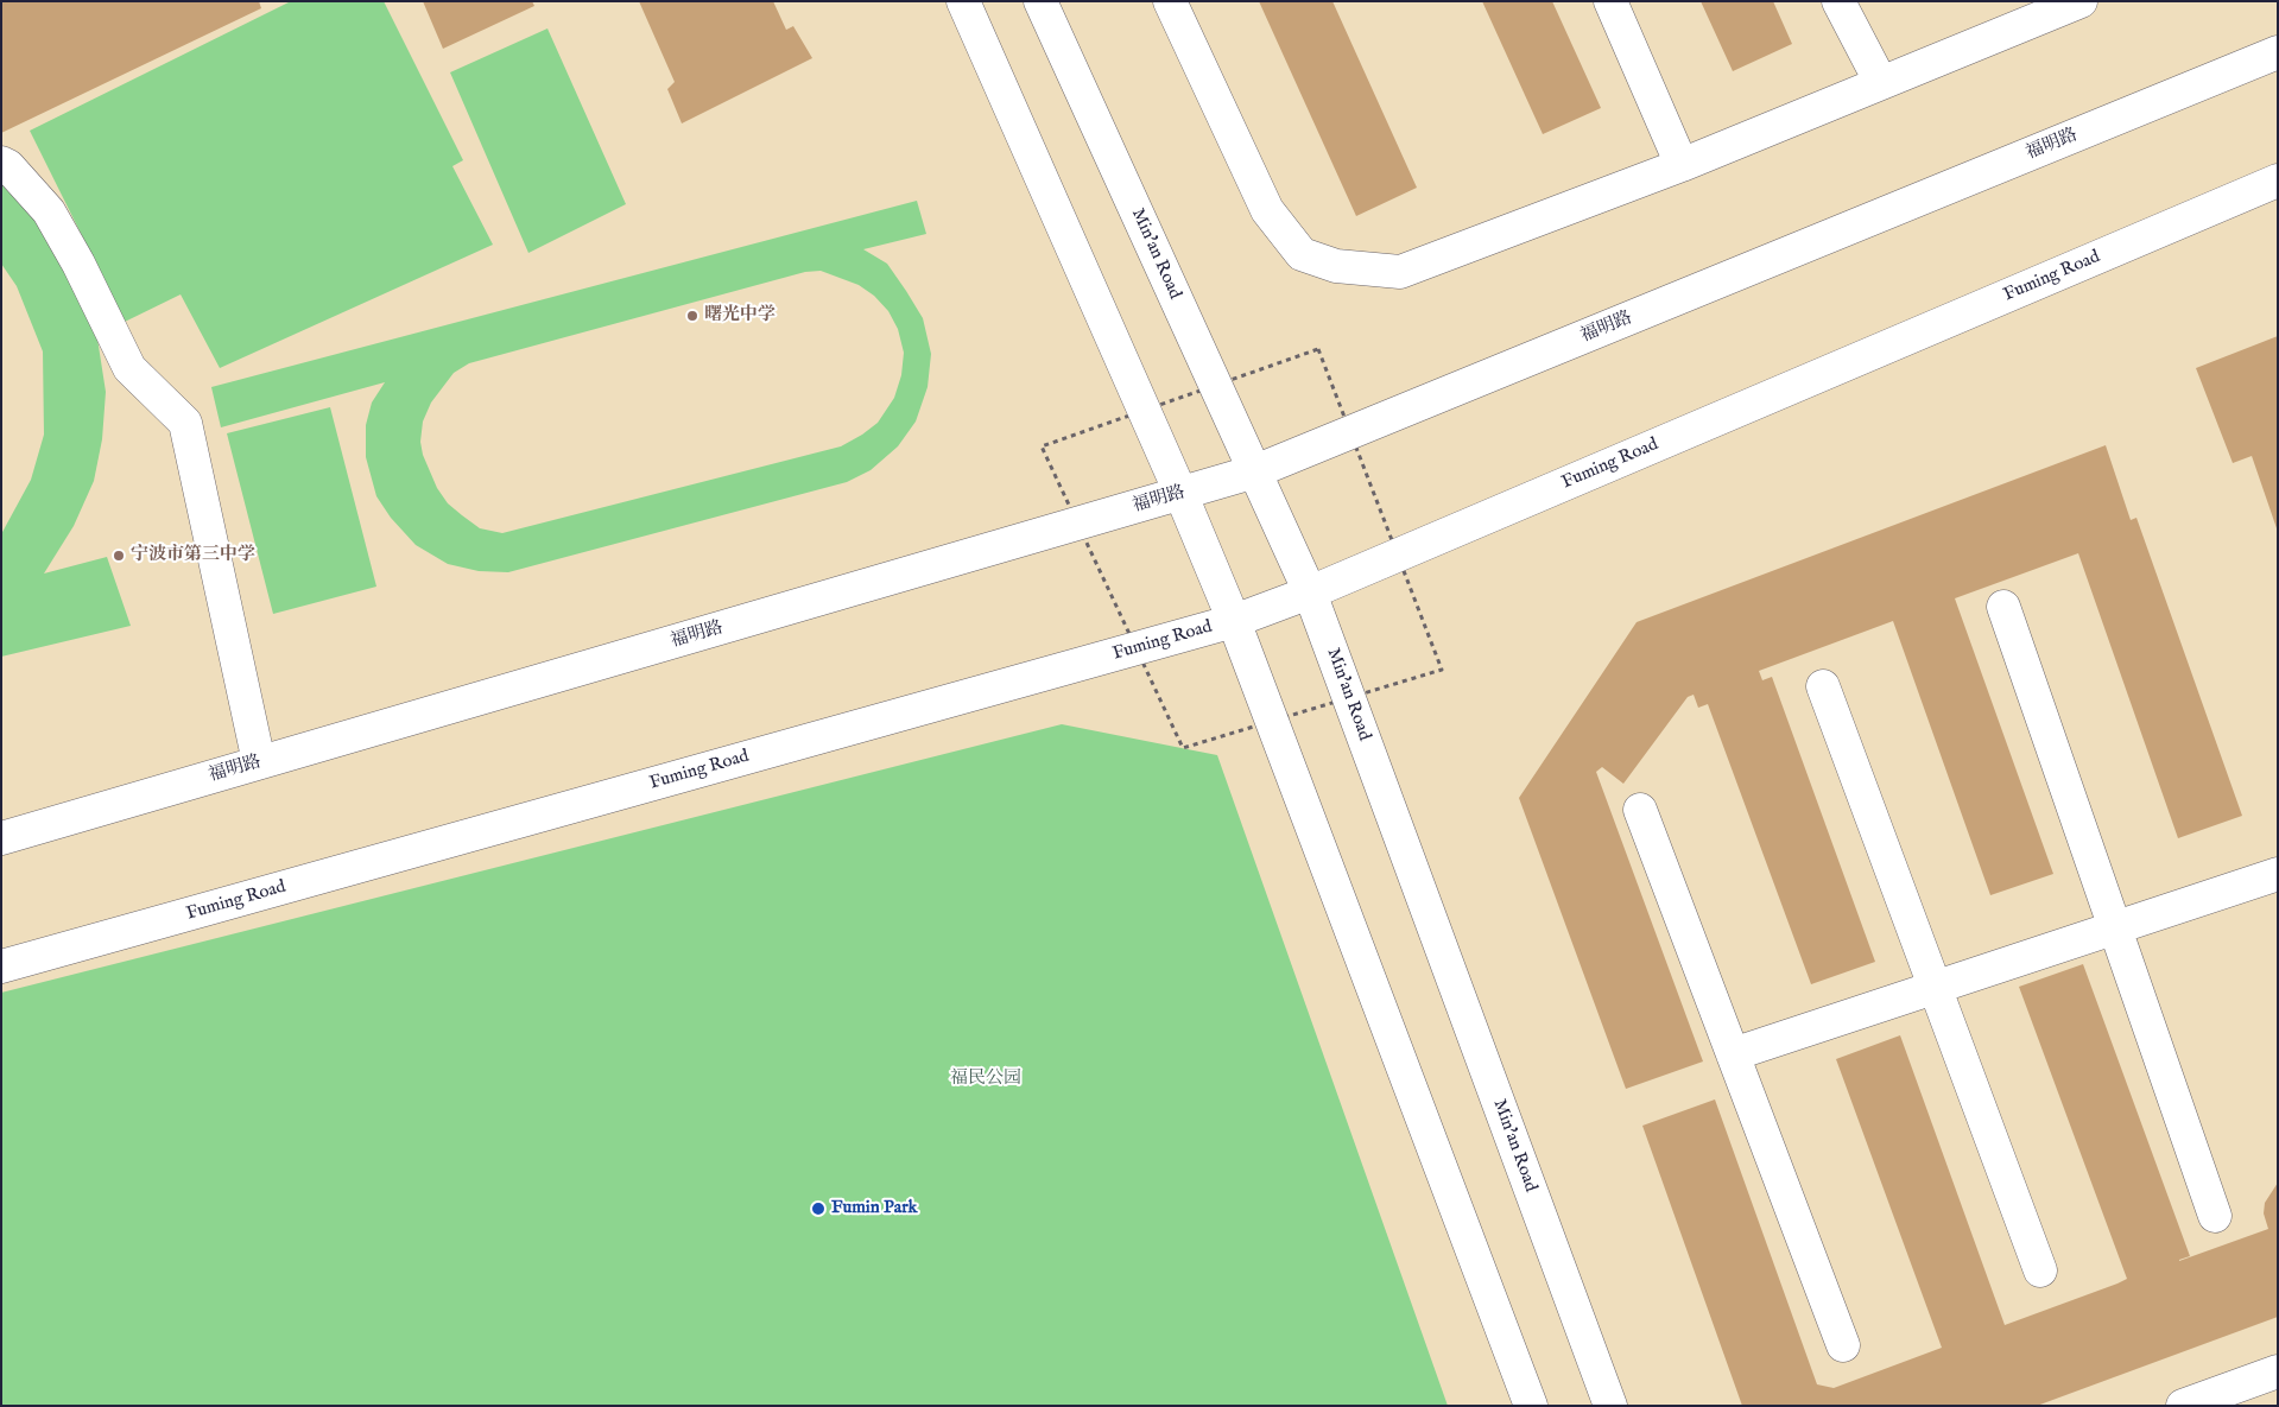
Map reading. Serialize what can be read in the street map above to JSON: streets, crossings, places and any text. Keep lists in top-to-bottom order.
{
  "streets": {
    "main road": ["福明路", "Min'an Road", "Fuming Road"]
  },
  "crossings": [
    ["福明路", "Min'an Road"],
    ["Min'an Road", "Fuming Road"]
  ],
  "parks": ["福民公园"],
  "places": ["曙光中学", "宁波市第三中学", "Fumin Park"]
}
